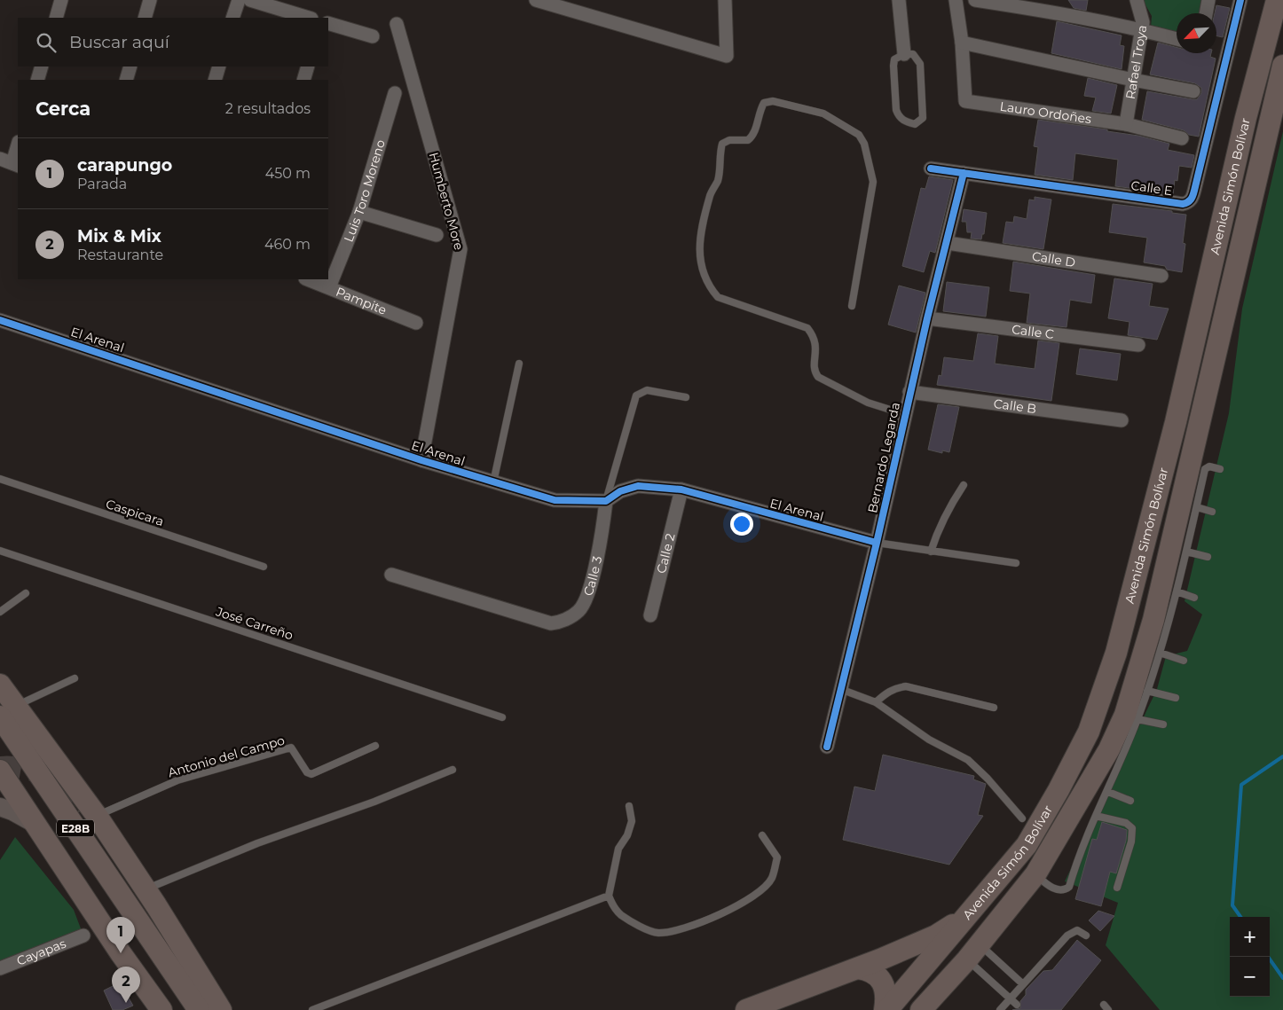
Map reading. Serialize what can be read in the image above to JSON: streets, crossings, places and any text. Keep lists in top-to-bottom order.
{
  "streets": {
    "highway": ["Avenida Simón Bolívar", "E28B"],
    "street": [
      "Rafael Troya",
      "Lauro Ordoñes",
      "Calle E",
      "Luis Toro Moreno",
      "Humberto More",
      "Calle D",
      "Pampite",
      "Calle C",
      "El Arenal",
      "Calle B",
      "Bernardo Legarda",
      "Calle 2",
      "Calle 3",
      "Cayapas"
    ],
    "lane": ["Caspicara", "José Carreño", "Antonio del Campo"]
  },
  "crossings": [
    ["Rafael Troya", "Lauro Ordoñes"],
    ["Calle E", "Bernardo Legarda"],
    ["Luis Toro Moreno", "Pampite"],
    ["Humberto More", "El Arenal"],
    ["Calle D", "Bernardo Legarda"],
    ["Calle C", "Bernardo Legarda"],
    ["El Arenal", "Bernardo Legarda"],
    ["El Arenal", "Calle 2"],
    ["El Arenal", "Calle 3"],
    ["Calle B", "Bernardo Legarda"]
  ],
  "north": "bottom left",
  "page": {
    "search": "Buscar aquí",
    "heading": ["Cerca", "2 resultados"],
    "list": [
      {
        "mark": "1",
        "name": "carapungo",
        "note": "Parada",
        "value": "450 m"
      },
      {
        "mark": "2",
        "name": "Mix & Mix",
        "note": "Restaurante",
        "value": "460 m"
      }
    ],
    "map_buttons": ["+", "−"],
    "pins": ["1", "2"]
  }
}
